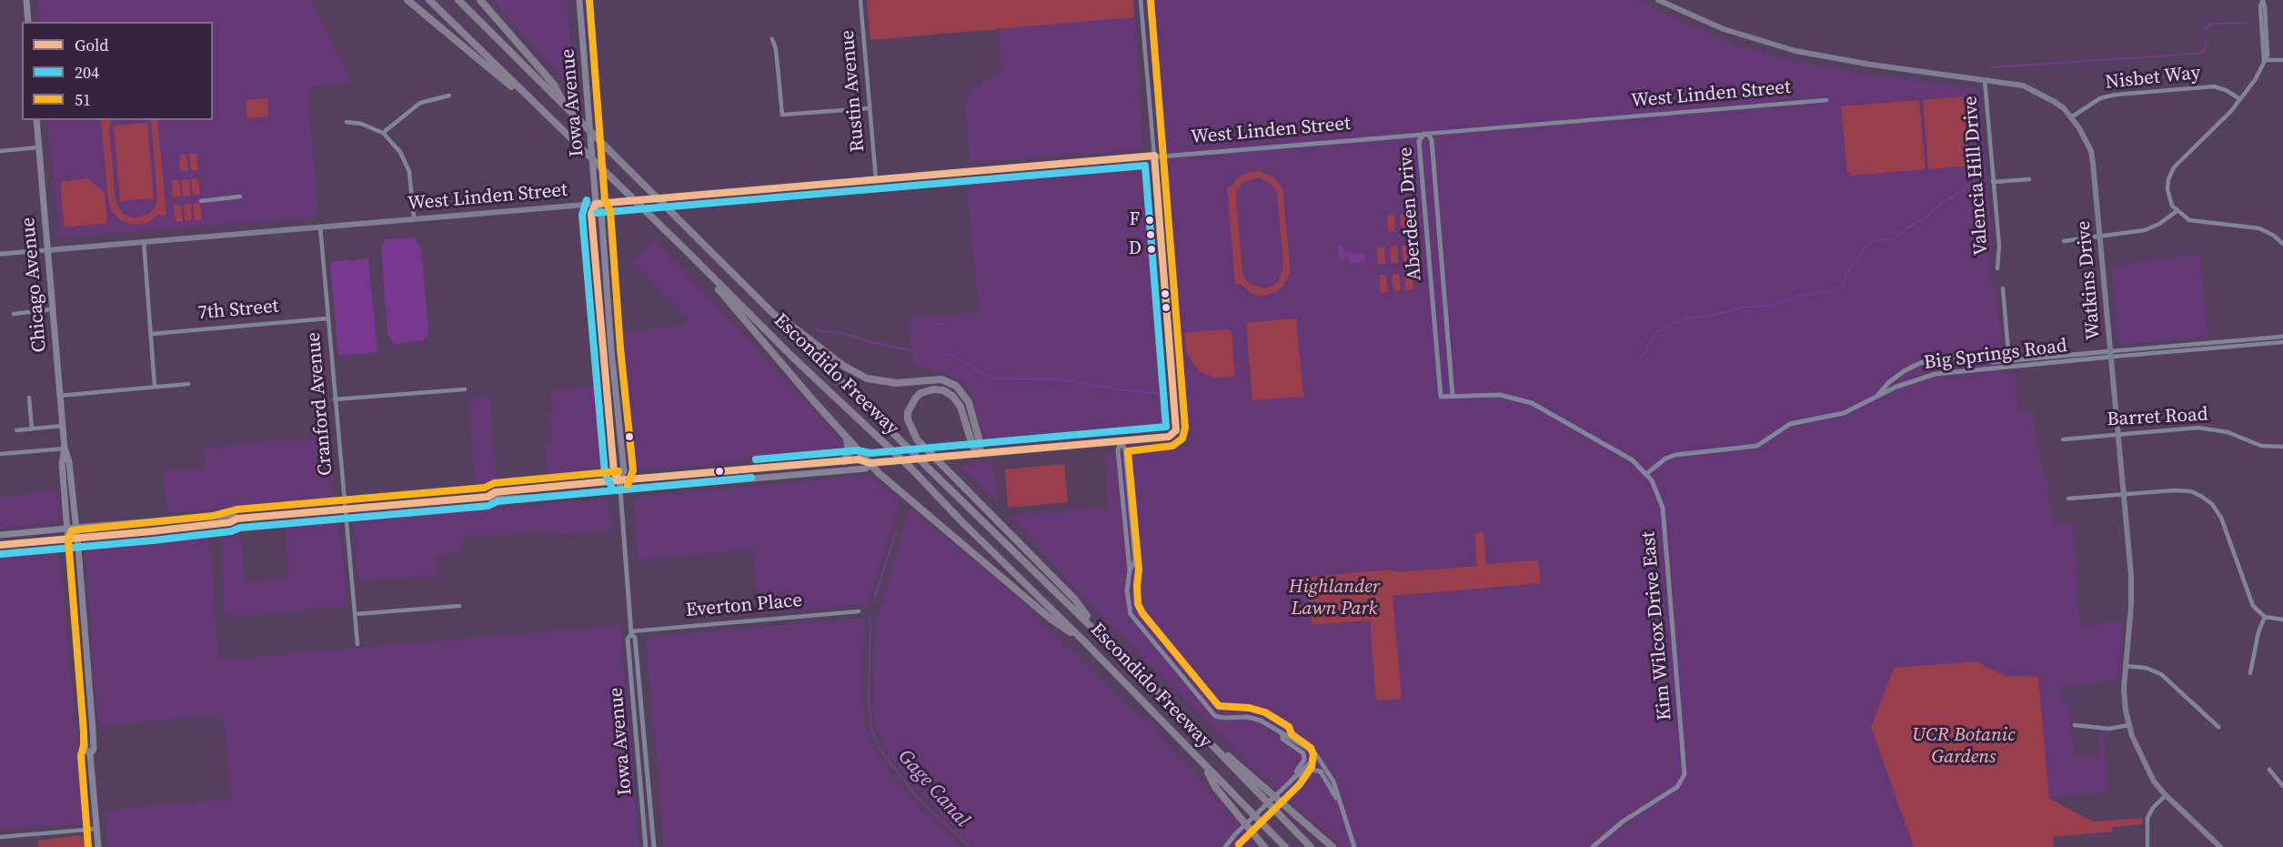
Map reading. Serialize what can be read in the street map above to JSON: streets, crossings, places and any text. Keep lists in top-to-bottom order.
{
  "streets": {
    "highway": ["Escondido Freeway"],
    "main road": [
      "West Linden Street",
      "Iowa Avenue",
      "Watkins Drive",
      "Chicago Avenue"
    ],
    "street": [
      "Nisbet Way",
      "Rustin Avenue",
      "Valencia Hill Drive",
      "Aberdeen Drive",
      "7th Street",
      "Big Springs Road",
      "Cranford Avenue",
      "Barret Road",
      "Everton Place",
      "Kim Wilcox Drive East"
    ]
  },
  "crossings": [
    ["Nisbet Way", "Watkins Drive"],
    ["Rustin Avenue", "West Linden Street"],
    ["West Linden Street", "Iowa Avenue"],
    ["West Linden Street", "Aberdeen Drive"],
    ["West Linden Street", "Chicago Avenue"],
    ["West Linden Street", "Cranford Avenue"],
    ["Iowa Avenue", "Everton Place"],
    ["Valencia Hill Drive", "Watkins Drive"],
    ["Watkins Drive", "Big Springs Road"],
    ["Watkins Drive", "Barret Road"],
    ["7th Street", "Cranford Avenue"],
    ["Big Springs Road", "Kim Wilcox Drive East"]
  ],
  "water": ["Gage Canal"],
  "parks": ["Highlander Lawn Park", "UCR Botanic Gardens"],
  "places": ["F", "D"],
  "lines": ["transit line 51", "transit line Gold", "transit line 204"],
  "legend": ["Gold", "204", "51"]
}
